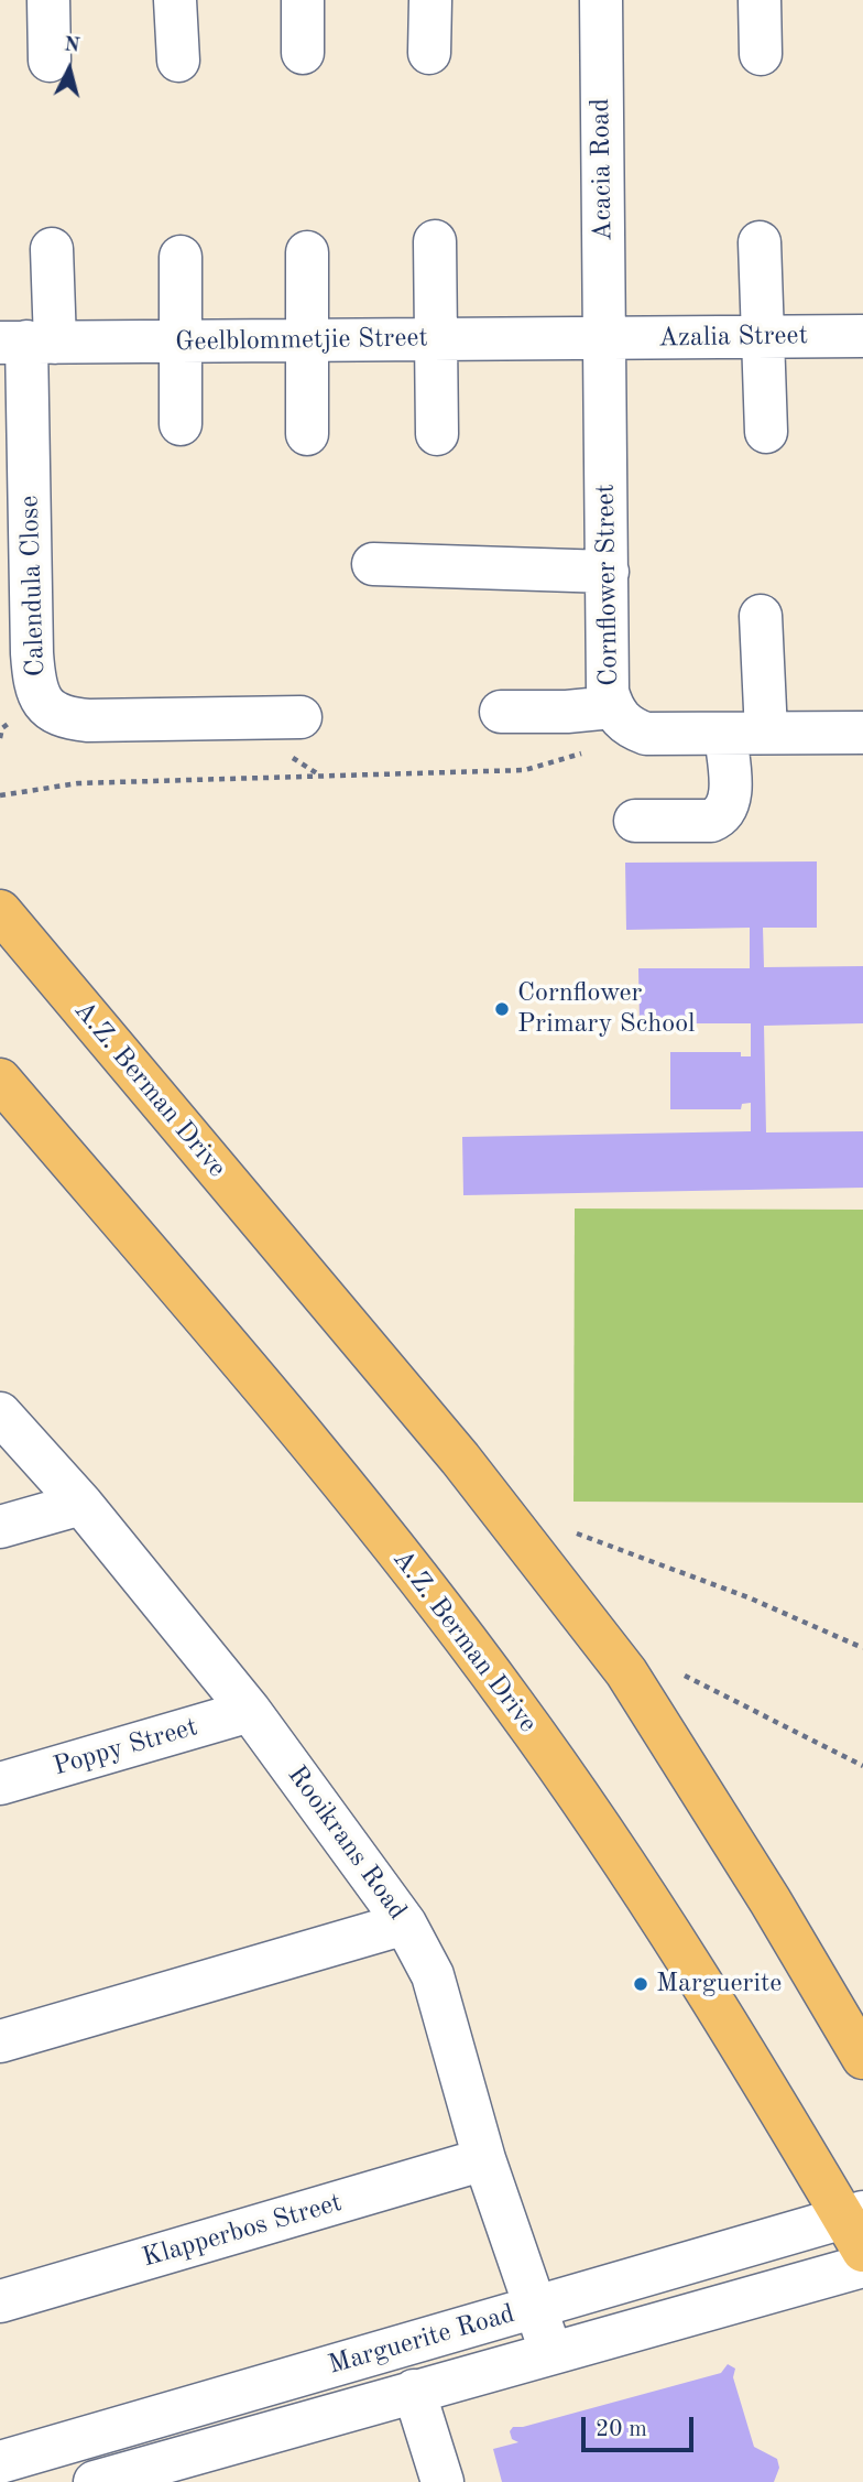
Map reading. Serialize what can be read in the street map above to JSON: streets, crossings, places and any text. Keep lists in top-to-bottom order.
{
  "streets": {
    "main road": ["A.Z. Berman Drive"],
    "street": [
      "Acacia Road",
      "Azalia Street",
      "Geelblommetjie Street",
      "Cornflower Street",
      "Calendula Close",
      "Poppy Street",
      "Rooikrans Road",
      "Klapperbos Street",
      "Marguerite Road"
    ]
  },
  "crossings": [
    ["Acacia Road", "Azalia Street"],
    ["Acacia Road", "Geelblommetjie Street"],
    ["Acacia Road", "Cornflower Street"],
    ["Azalia Street", "Geelblommetjie Street"],
    ["Azalia Street", "Cornflower Street"],
    ["Geelblommetjie Street", "Cornflower Street"],
    ["Geelblommetjie Street", "Calendula Close"],
    ["A.Z. Berman Drive", "Marguerite Road"],
    ["Poppy Street", "Rooikrans Road"],
    ["Rooikrans Road", "Klapperbos Street"],
    ["Rooikrans Road", "Marguerite Road"]
  ],
  "places": ["Cornflower Primary School", "Marguerite"],
  "scale_bar": "20 m",
  "north": "top"
}
